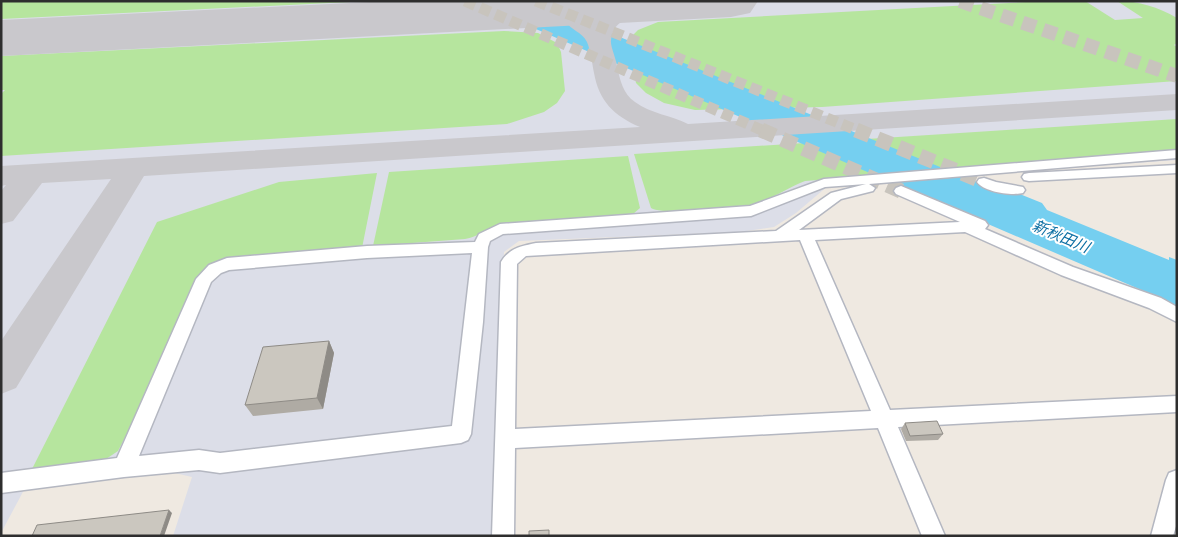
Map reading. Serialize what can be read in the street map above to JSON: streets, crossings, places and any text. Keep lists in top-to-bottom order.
{
  "water": ["新秋田川"]
}
